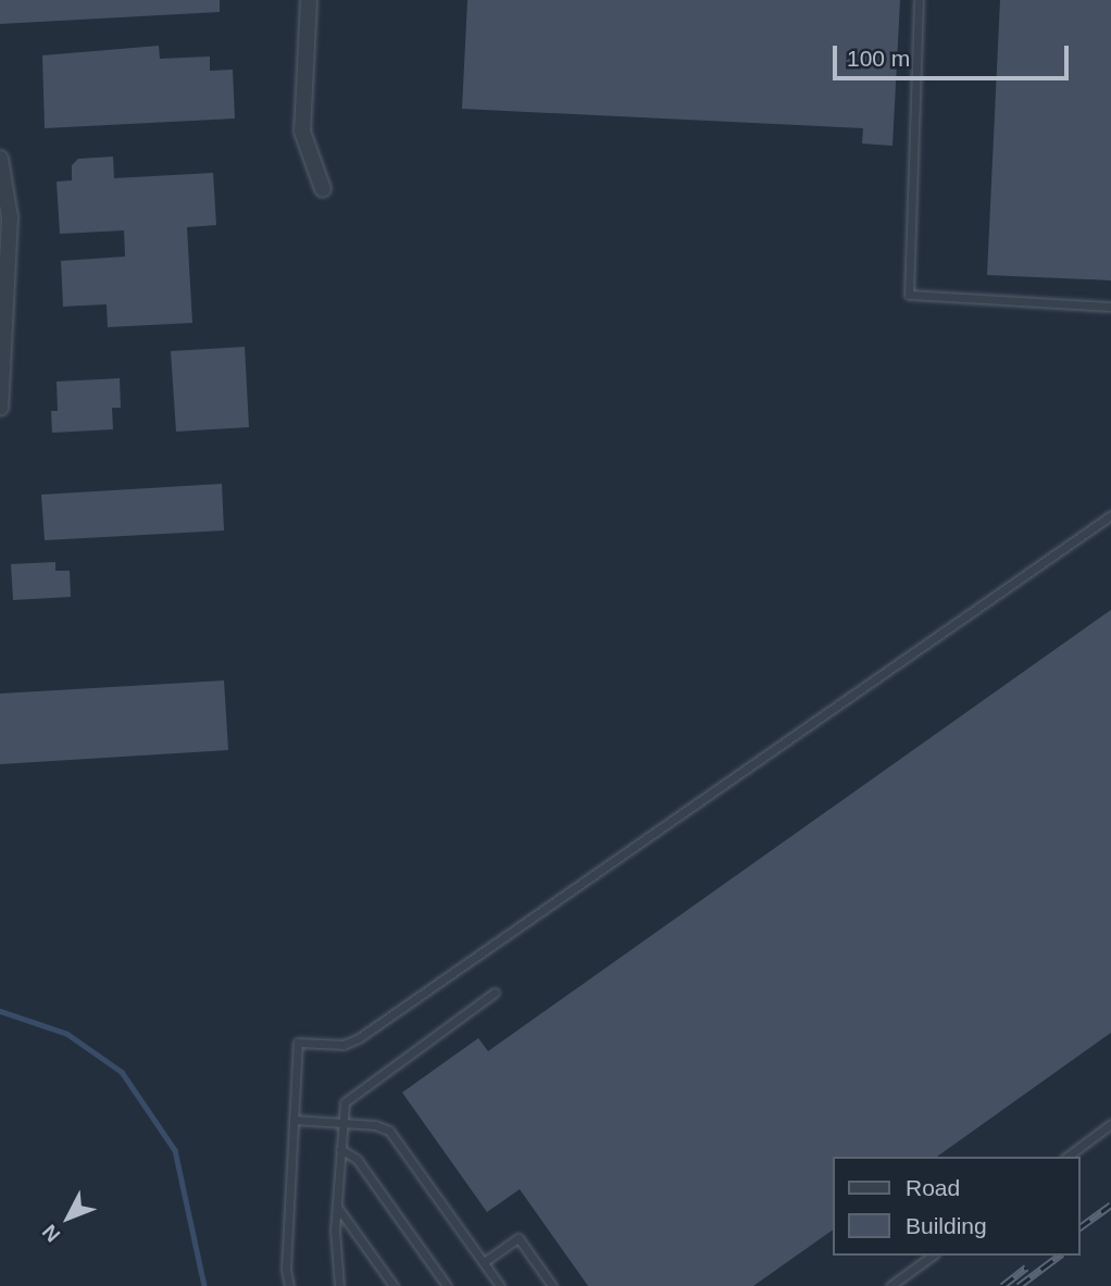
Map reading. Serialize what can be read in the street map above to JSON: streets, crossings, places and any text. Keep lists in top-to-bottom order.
{
  "legend": ["Road", "Building"],
  "scale_bar": "100 m",
  "north": "bottom left"
}
